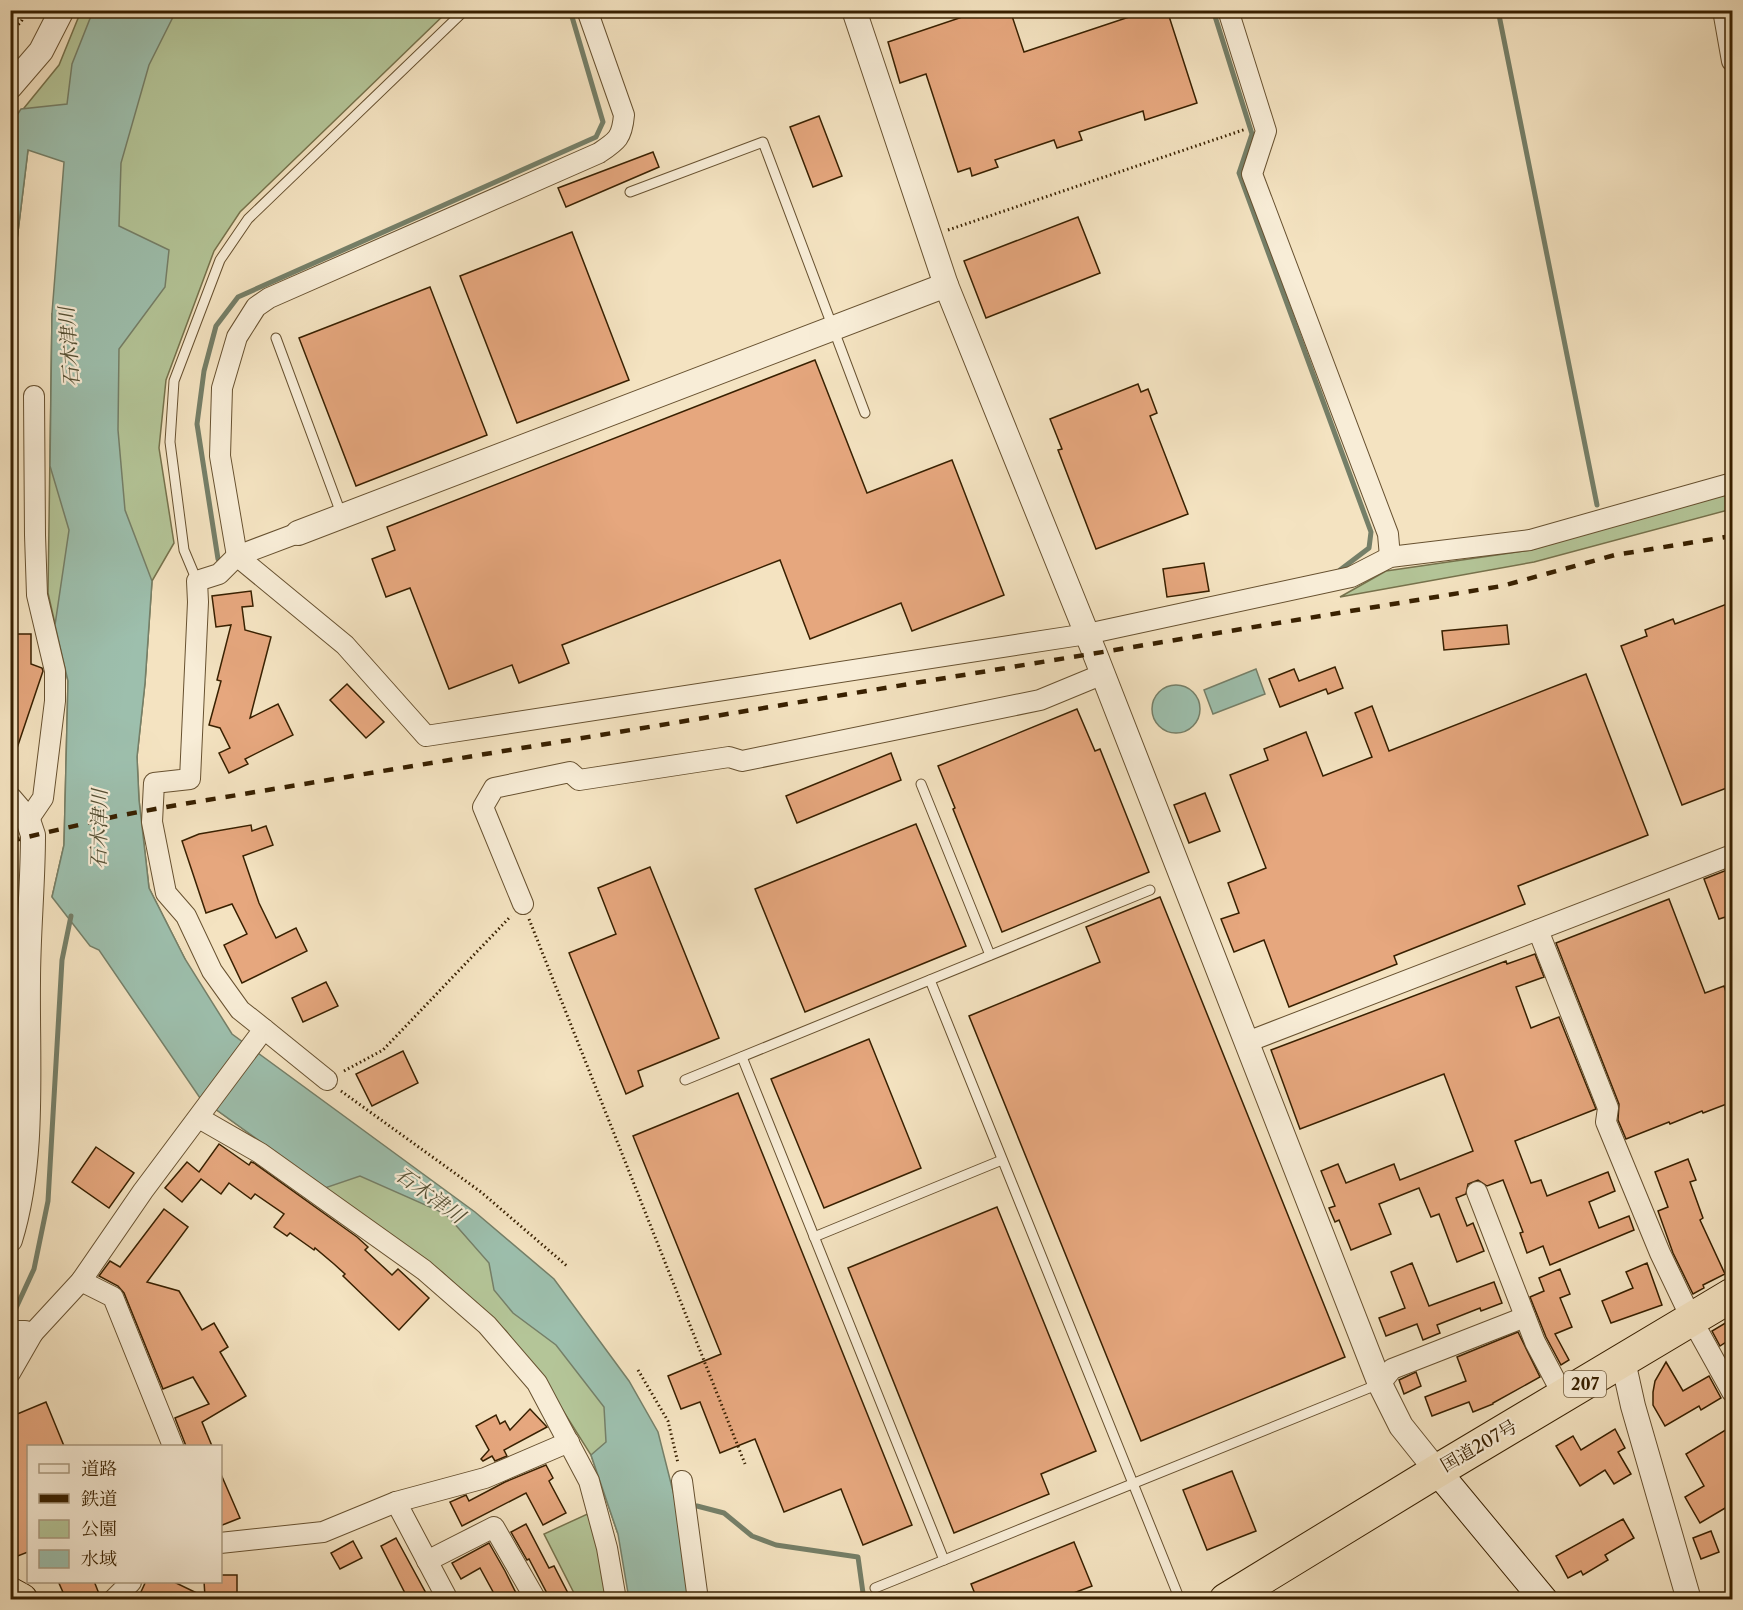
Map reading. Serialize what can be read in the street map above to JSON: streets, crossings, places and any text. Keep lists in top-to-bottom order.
{
  "streets": {
    "highway": ["207", "国道207号"]
  },
  "water": ["石木津川"],
  "legend": [
    "道路",
    "鉄道",
    "公園",
    "水域"
  ]
}
